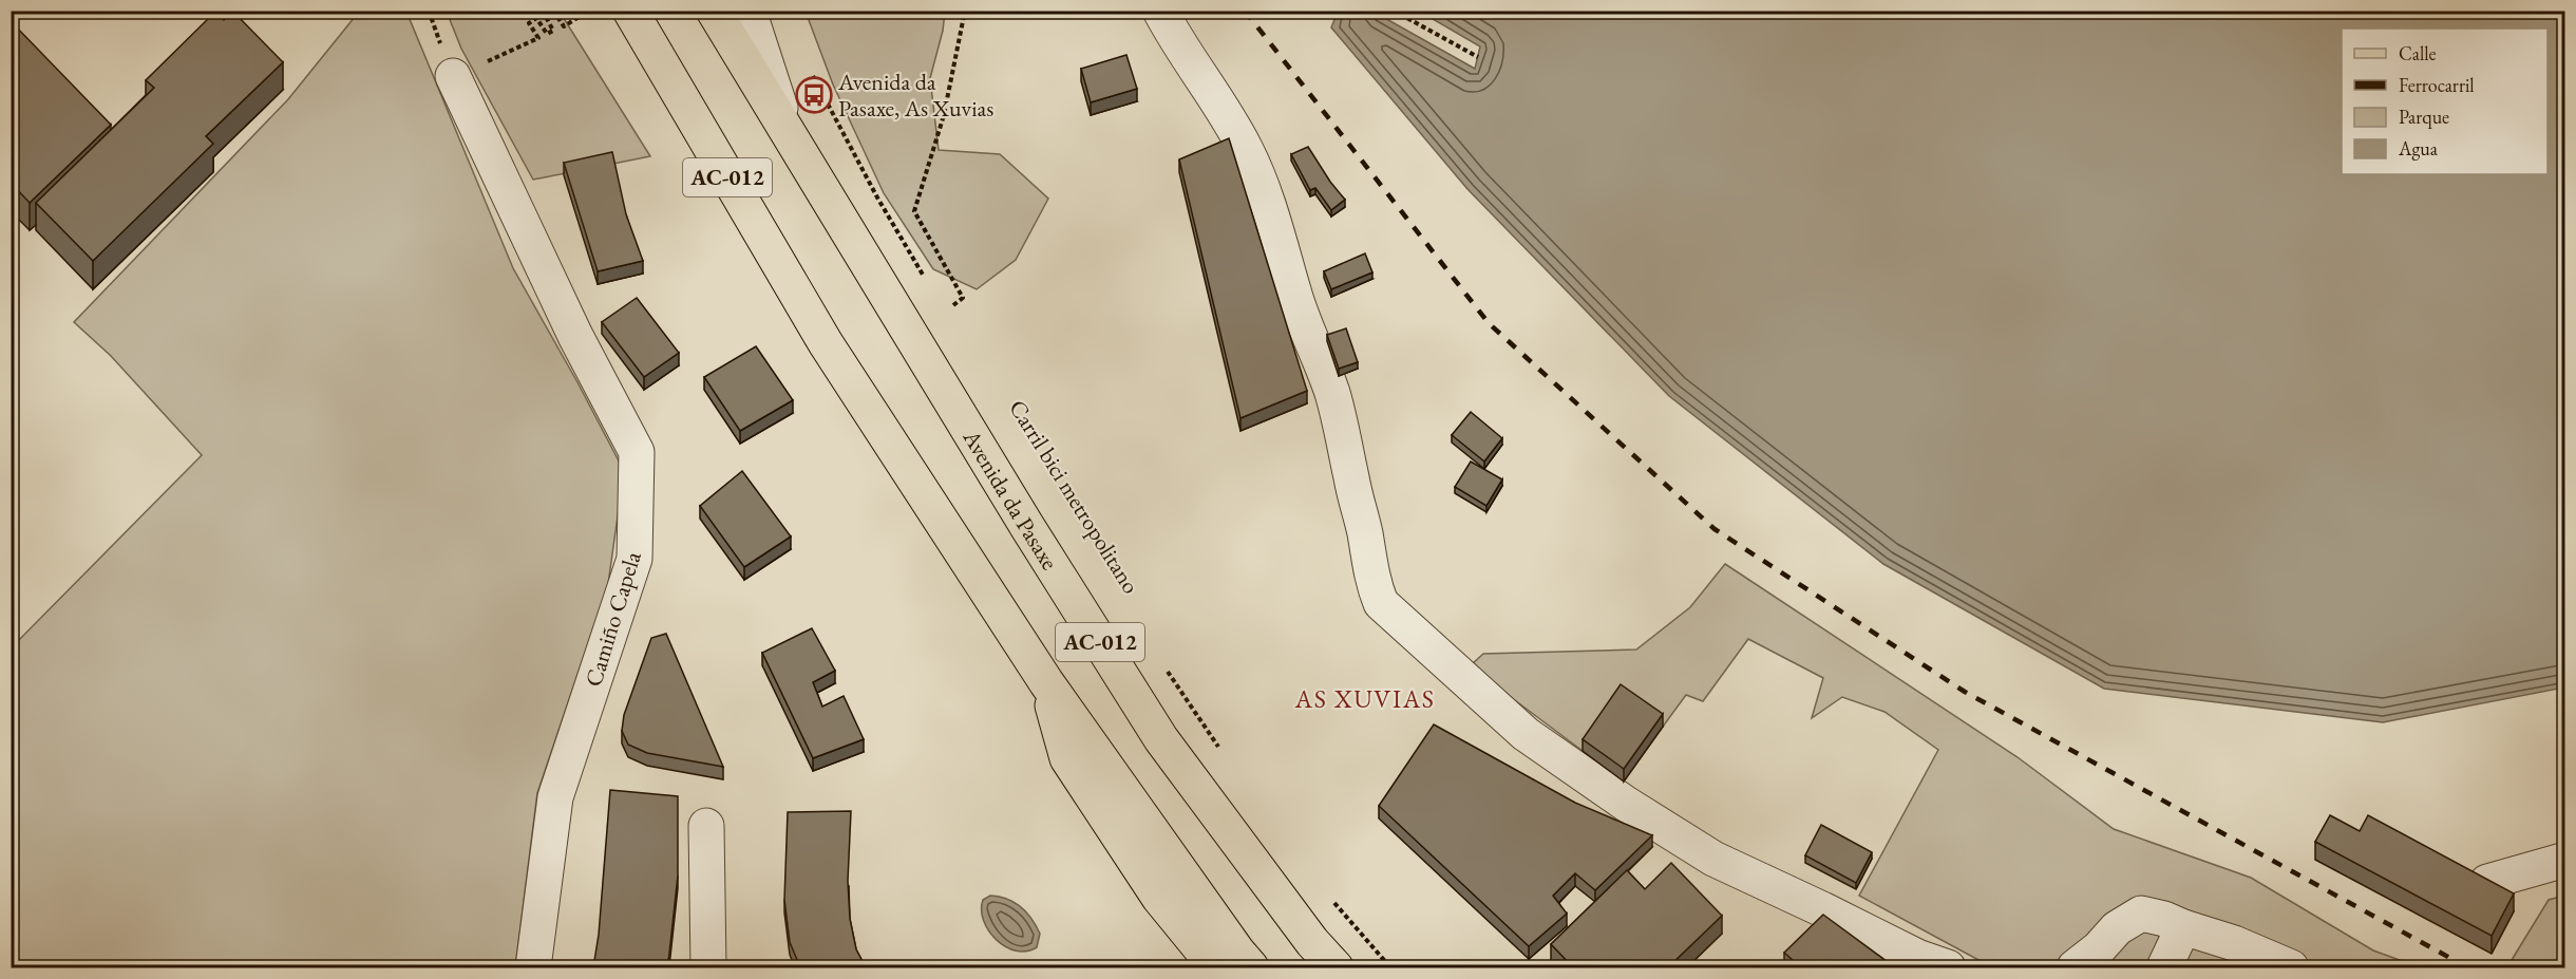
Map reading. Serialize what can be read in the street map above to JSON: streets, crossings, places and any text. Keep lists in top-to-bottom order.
{
  "streets": {
    "main road": ["AC-012", "Avenida da Pasaxe"],
    "street": ["Camiño Capela"]
  },
  "districts": ["AS XUVIAS"],
  "places": {
    "bus stop": ["Avenida da Pasaxe, As Xuvias"]
  },
  "legend": [
    "Calle",
    "Ferrocarril",
    "Parque",
    "Agua"
  ]
}
